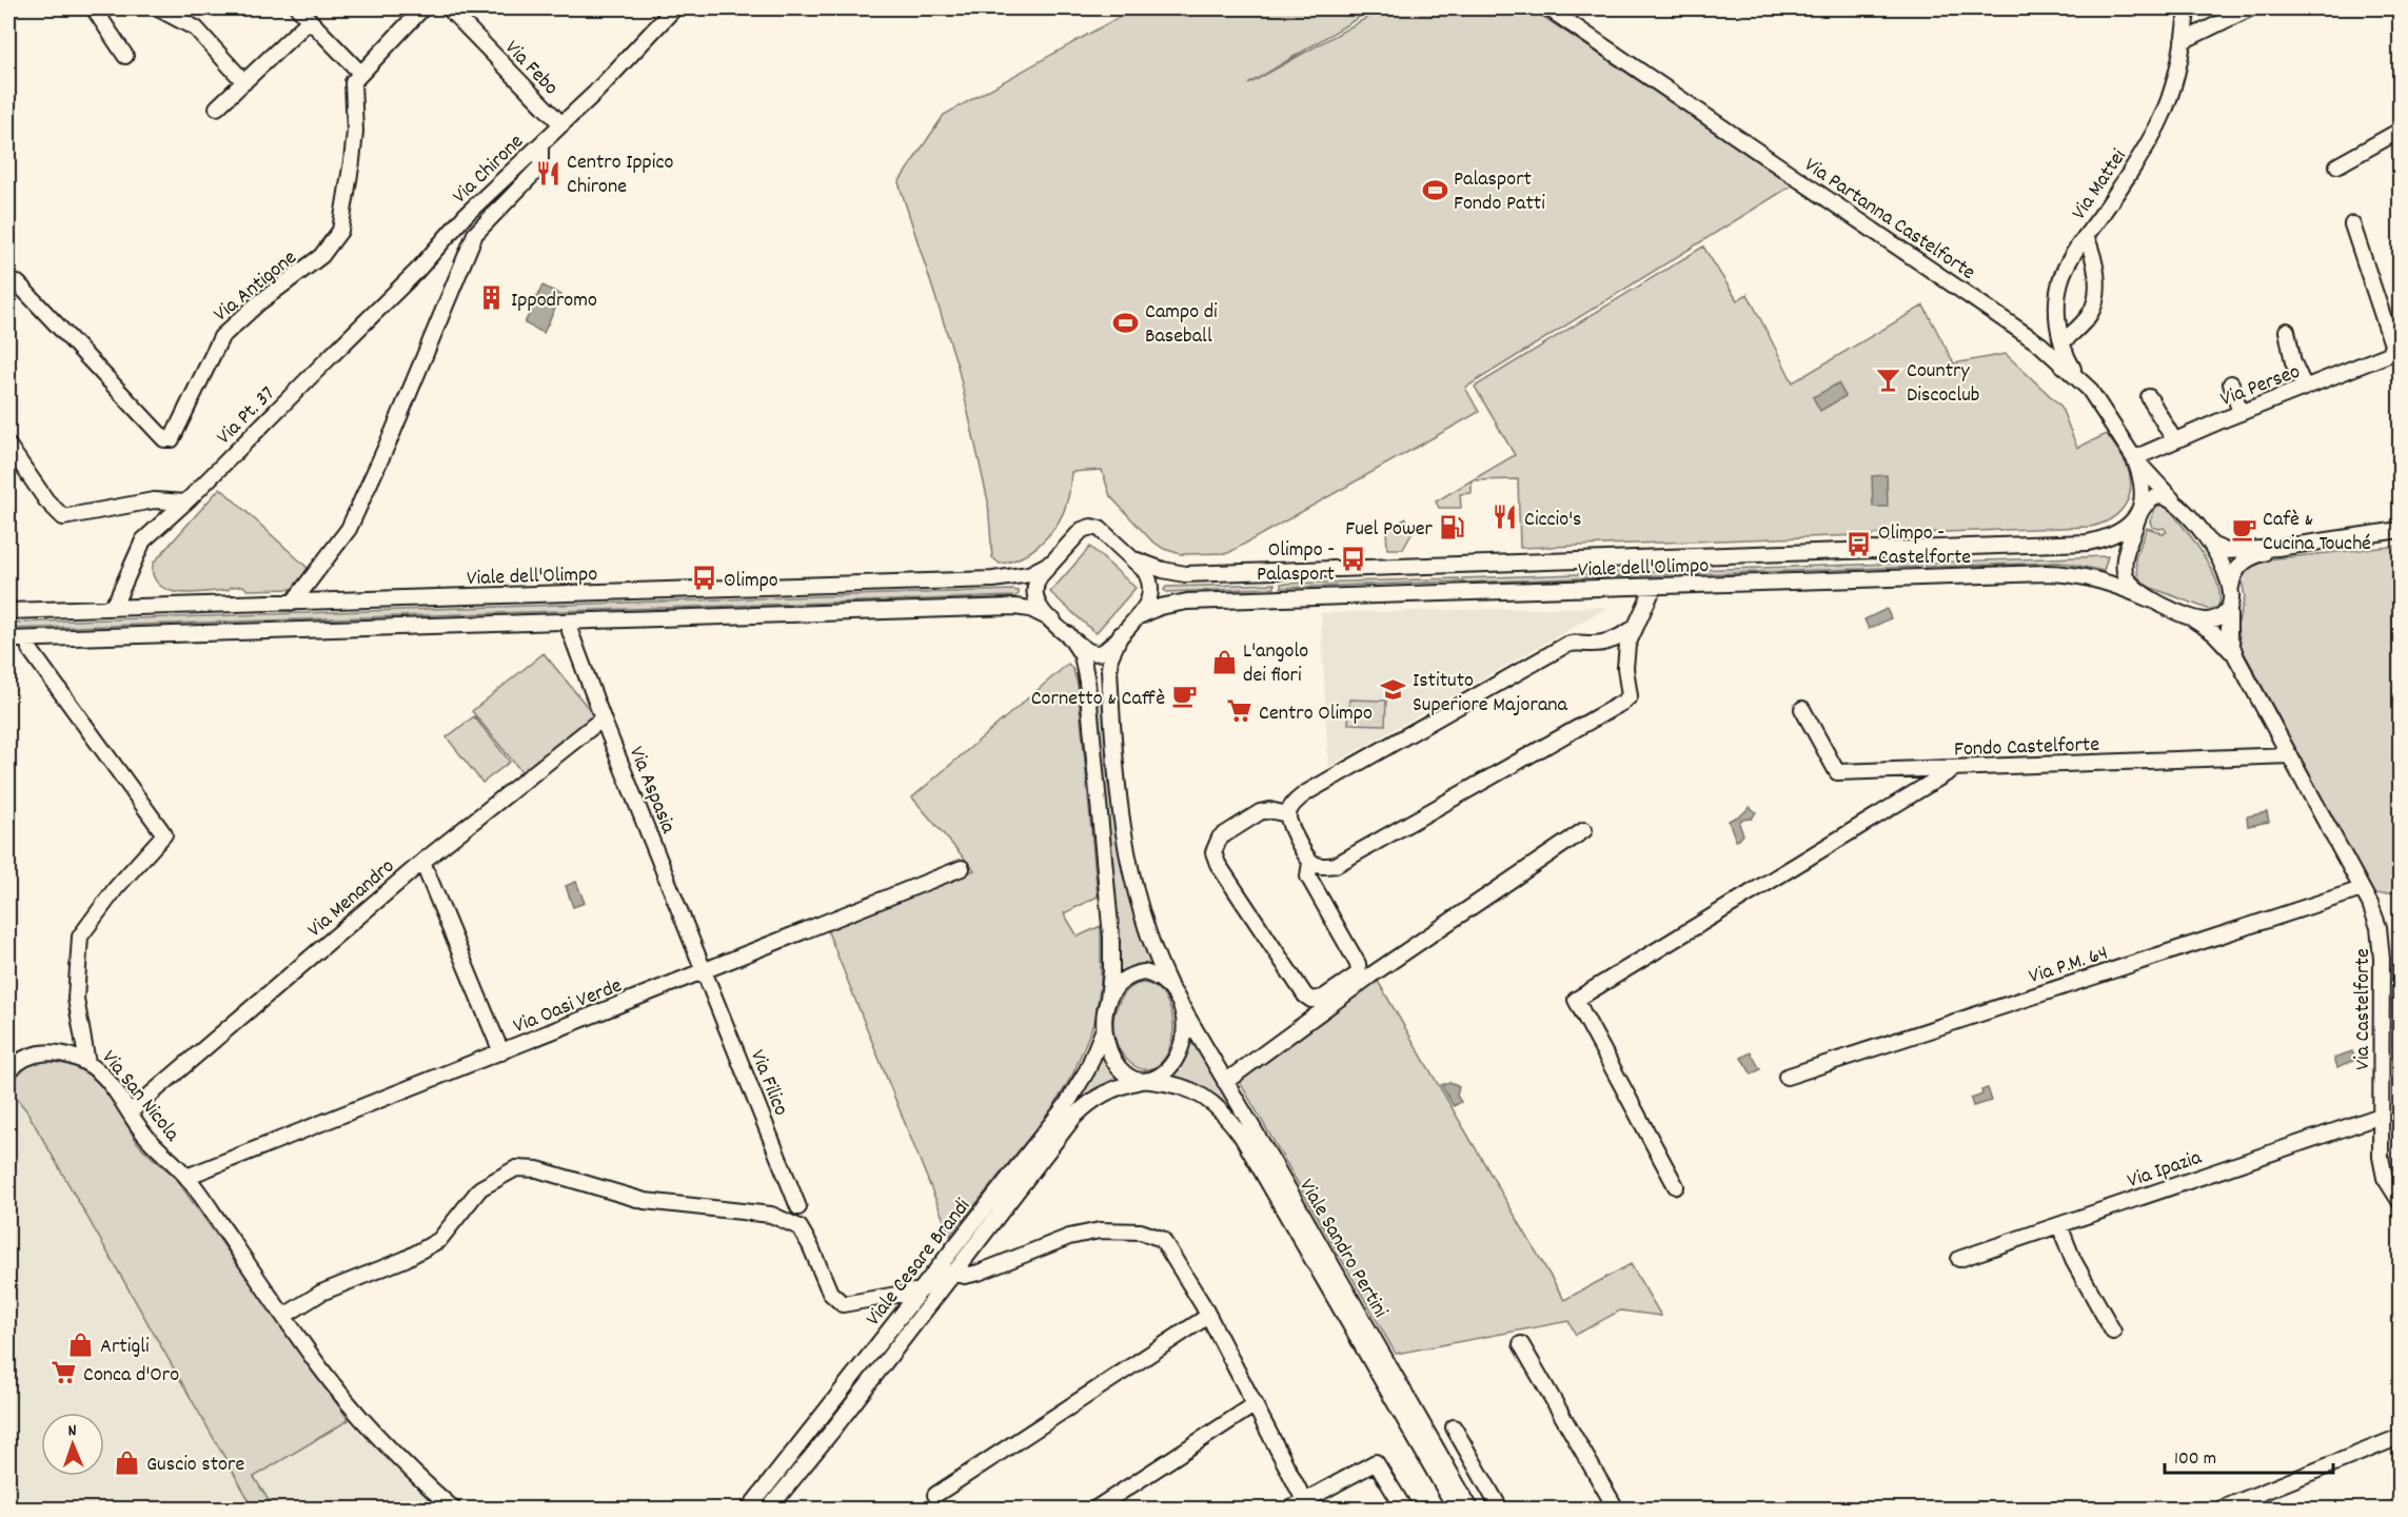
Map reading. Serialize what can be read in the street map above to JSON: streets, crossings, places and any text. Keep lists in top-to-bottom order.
{
  "streets": {
    "street": [
      "Via Febo",
      "Via Chirone",
      "Via Mattei",
      "Via Partanna Castelforte",
      "Via Antigone",
      "Via Perseo",
      "Via Pt. 37",
      "Viale dell'Olimpo",
      "Fondo Castelforte",
      "Via Aspasia",
      "Via Menandro",
      "Via P.M. 64",
      "Via Oasi Verde",
      "Via Castelforte",
      "Via Filico",
      "Via San Nicola",
      "Via Ipazia",
      "Viale Sandro Pertini",
      "Viale Cesare Brandi"
    ]
  },
  "crossings": [
    ["Via Febo", "Via Chirone"],
    ["Via Chirone", "Via Pt. 37"],
    ["Via Mattei", "Via Partanna Castelforte"],
    ["Via Partanna Castelforte", "Via Perseo"],
    ["Via Partanna Castelforte", "Viale dell'Olimpo"],
    ["Via Partanna Castelforte", "Via Castelforte"],
    ["Viale dell'Olimpo", "Via Castelforte"],
    ["Fondo Castelforte", "Via Castelforte"],
    ["Via Aspasia", "Via Menandro"],
    ["Via Aspasia", "Via Oasi Verde"],
    ["Via Aspasia", "Via Filico"],
    ["Via Menandro", "Via San Nicola"],
    ["Via P.M. 64", "Via Castelforte"],
    ["Via Oasi Verde", "Via Filico"],
    ["Via Oasi Verde", "Via San Nicola"],
    ["Via Castelforte", "Via Ipazia"],
    ["Viale Sandro Pertini", "Viale Cesare Brandi"]
  ],
  "places": {
    "restaurant": ["Centro Ippico Chirone", "Ciccio's"],
    "sports": ["Palasport Fondo Patti", "Campo di Baseball"],
    "building": ["Ippodromo"],
    "bar": ["Country Discoclub"],
    "fuel station": ["Fuel Power"],
    "cafe": ["Cafè & Cucina Touché", "Cornetto & Caffè"],
    "bus stop": ["Olimpo - Castelforte", "Olimpo - Palasport", "Olimpo"],
    "shop": ["L'angolo dei fiori", "Artigli", "Guscio store"],
    "school or university": ["Istituto Superiore Majorana"],
    "supermarket": ["Centro Olimpo", "Conca d'Oro"]
  },
  "scale_bar": "100 m",
  "north": "top"
}
